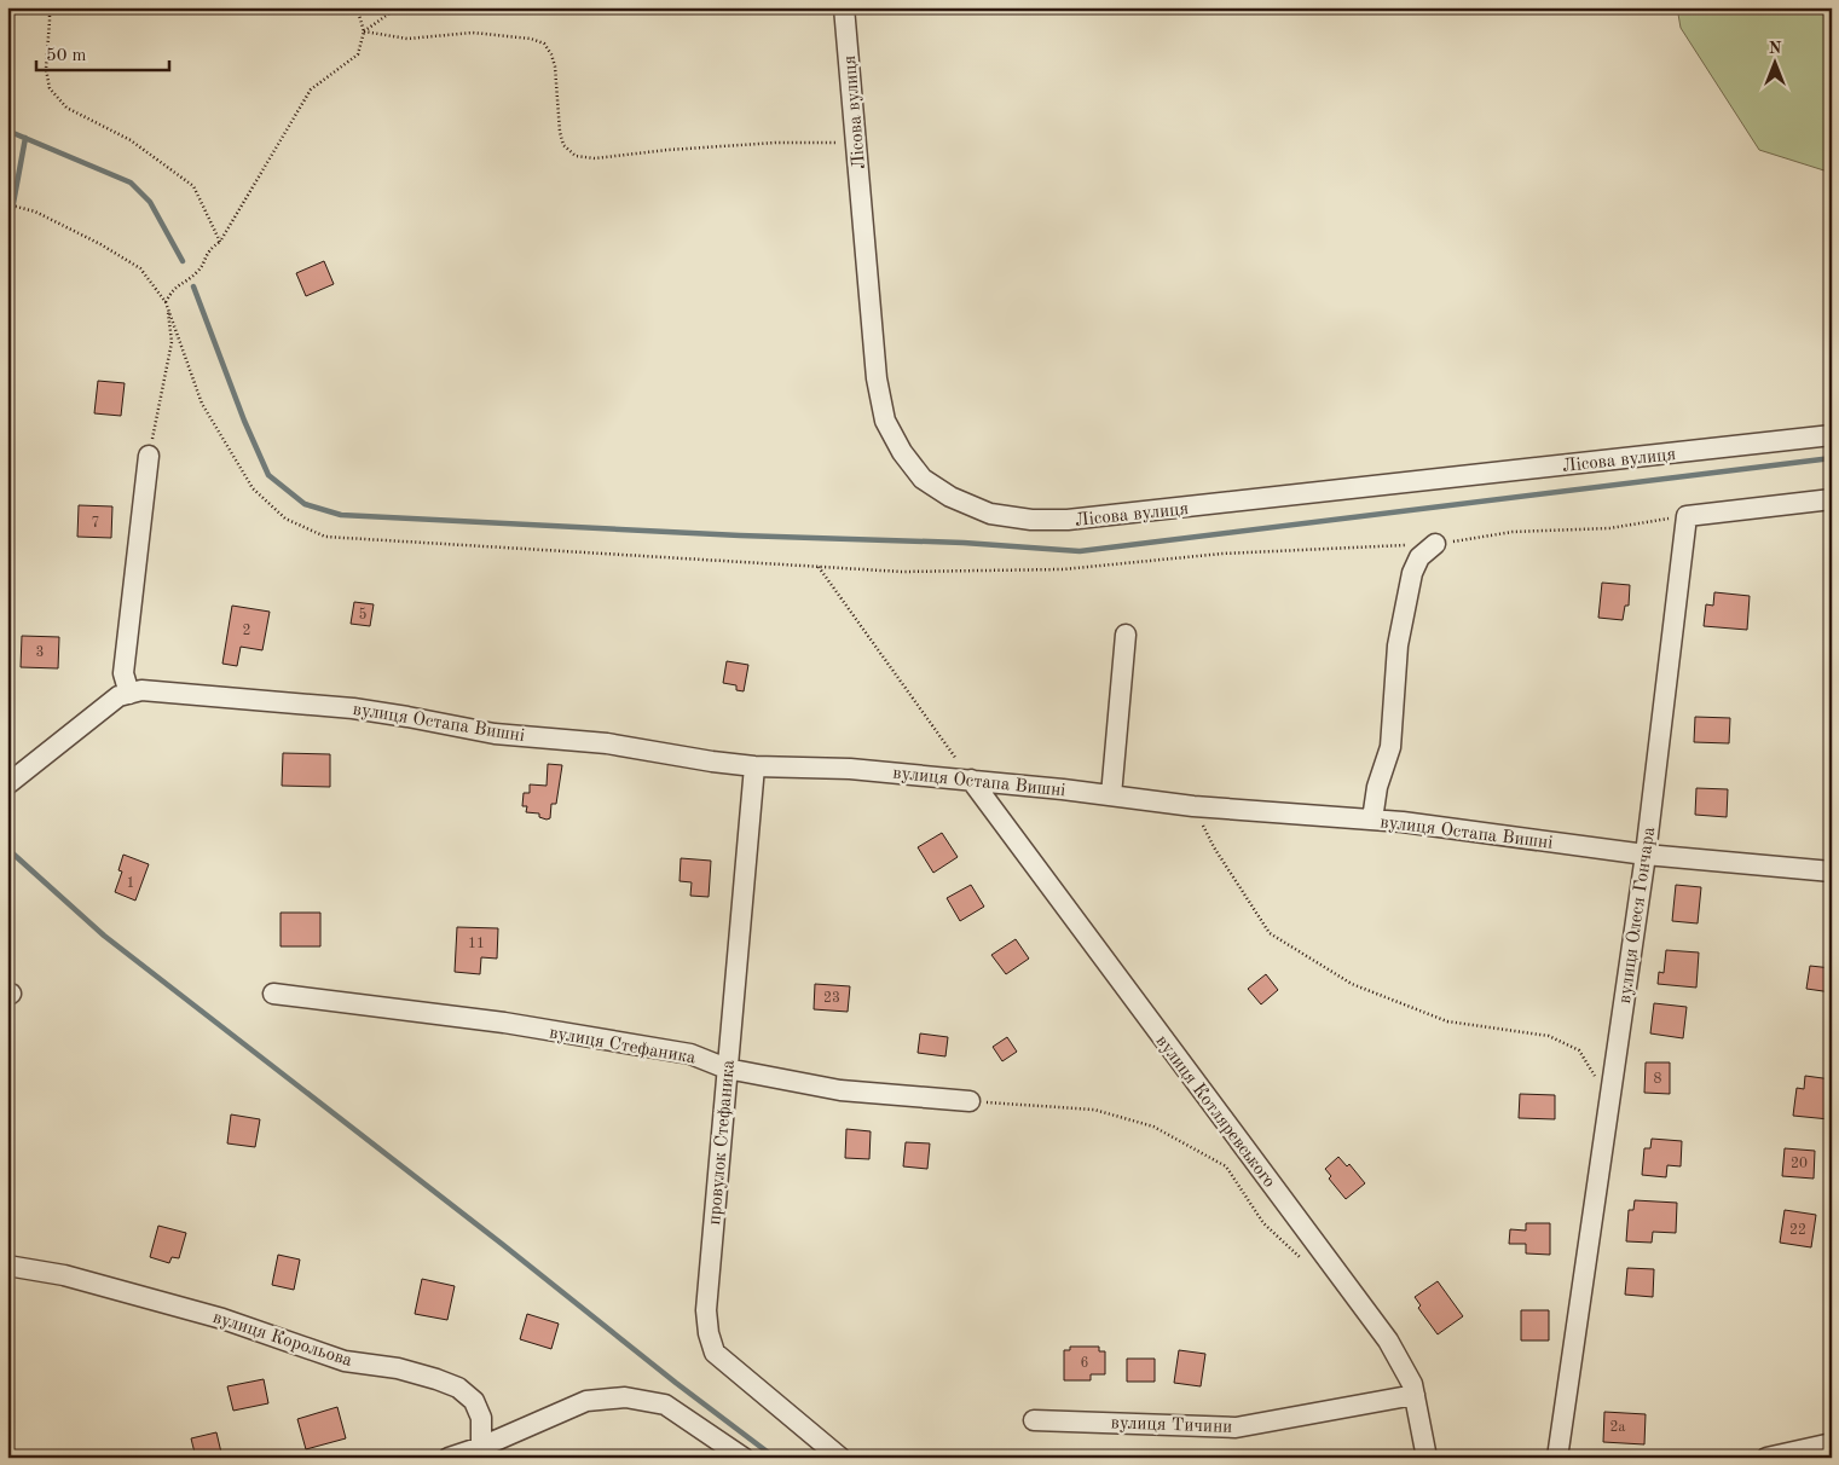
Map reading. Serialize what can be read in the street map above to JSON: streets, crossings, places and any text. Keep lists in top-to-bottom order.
{
  "streets": {
    "street": [
      "Лісова вулиця",
      "вулиця Остапа Вишні",
      "вулиця Олеся Гончара",
      "вулиця Стефаника",
      "вулиця Котляревського",
      "провулок Стефаника",
      "вулиця Корольова",
      "вулиця Тичини"
    ]
  },
  "crossings": [
    ["вулиця Остапа Вишні", "вулиця Олеся Гончара"],
    ["вулиця Остапа Вишні", "вулиця Котляревського"],
    ["вулиця Остапа Вишні", "провулок Стефаника"],
    ["вулиця Стефаника", "провулок Стефаника"],
    ["вулиця Котляревського", "вулиця Тичини"]
  ],
  "house_numbers": [
    "7",
    "5",
    "2",
    "3",
    "1",
    "11",
    "23",
    "8",
    "20",
    "22",
    "6",
    "2а"
  ],
  "scale_bar": "50 m",
  "north": "top"
}
